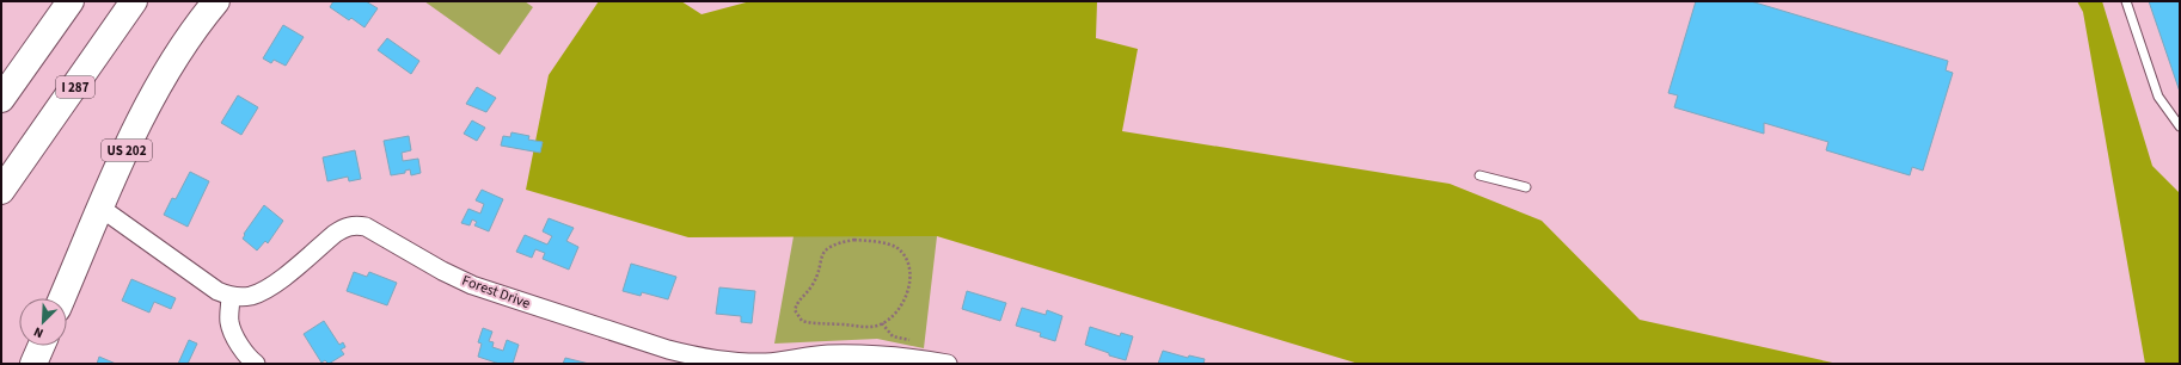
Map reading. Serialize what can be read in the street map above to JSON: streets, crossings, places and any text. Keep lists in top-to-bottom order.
{
  "streets": {
    "main road": ["I 287", "US 202"],
    "street": ["Forest Drive"]
  },
  "north": "bottom left"
}
